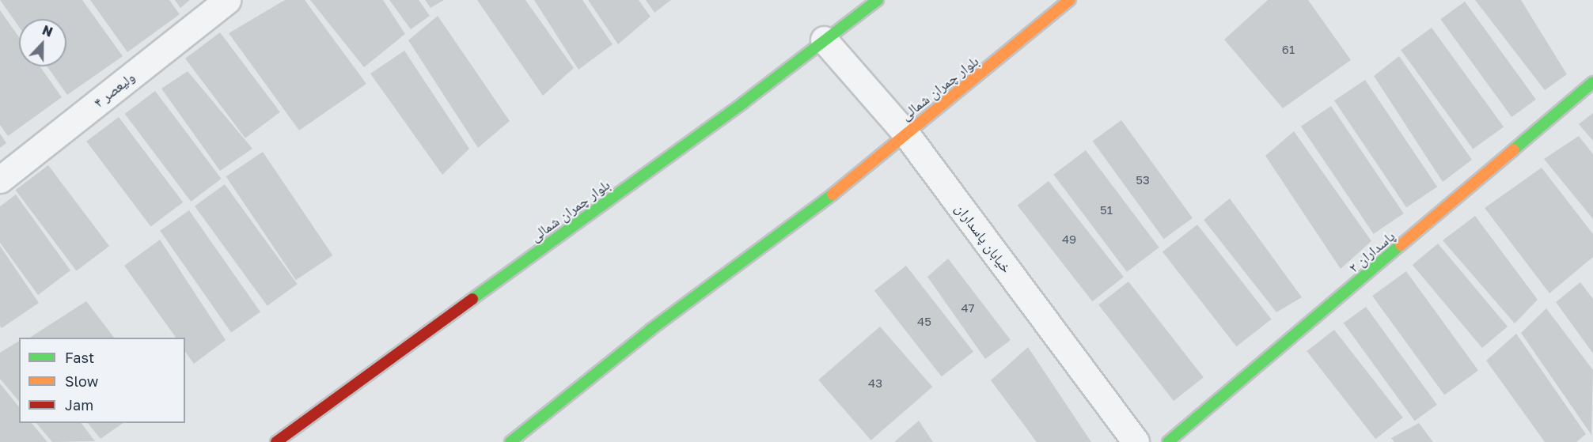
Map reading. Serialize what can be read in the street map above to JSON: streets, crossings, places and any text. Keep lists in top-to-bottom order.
{
  "streets": {
    "street": [
      "بلوار چمران شمالی",
      "ولیعصر ۴",
      "خیابان پاسداران",
      "پاسداران ۲"
    ]
  },
  "crossings": [
    ["بلوار چمران شمالی", "خیابان پاسداران"]
  ],
  "house_numbers": [
    "61",
    "53",
    "51",
    "49",
    "47",
    "45",
    "43"
  ],
  "legend": ["Fast", "Slow", "Jam"],
  "north": "top"
}
